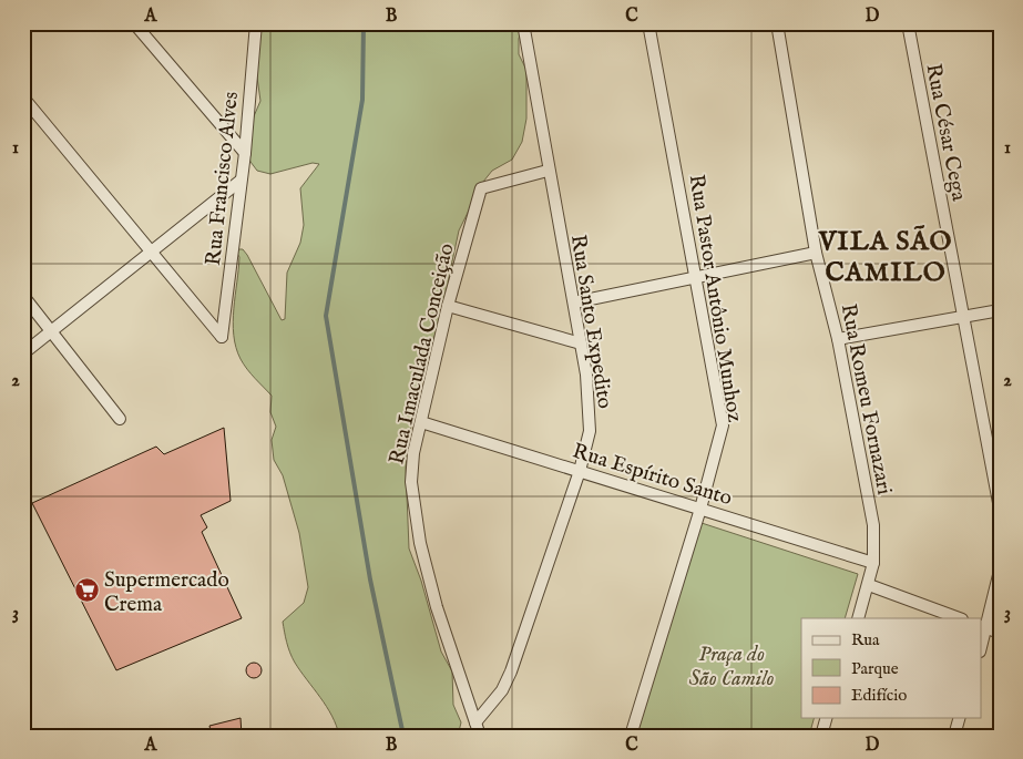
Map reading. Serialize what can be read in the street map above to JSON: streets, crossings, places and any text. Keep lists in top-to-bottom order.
{
  "streets": {
    "street": [
      "Rua César Cega",
      "Rua Francisco Alves",
      "Rua Pastor Antônio Munhoz",
      "Rua Santo Expedito",
      "Rua Imaculada Conceição",
      "Rua Romeu Fornazari",
      "Rua Espírito Santo"
    ]
  },
  "crossings": [
    ["Rua Pastor Antônio Munhoz", "Rua Espírito Santo"],
    ["Rua Santo Expedito", "Rua Imaculada Conceição"],
    ["Rua Santo Expedito", "Rua Espírito Santo"],
    ["Rua Imaculada Conceição", "Rua Espírito Santo"],
    ["Rua Romeu Fornazari", "Rua Espírito Santo"]
  ],
  "districts": ["VILA SÃO CAMILO"],
  "parks": ["Praça do São Camilo"],
  "places": {
    "supermarket": ["Supermercado Crema"]
  },
  "legend": ["Rua", "Parque", "Edifício"],
  "grid": {
    "columns": [
      "A",
      "B",
      "C",
      "D"
    ],
    "rows": ["1", "2", "3"]
  }
}
